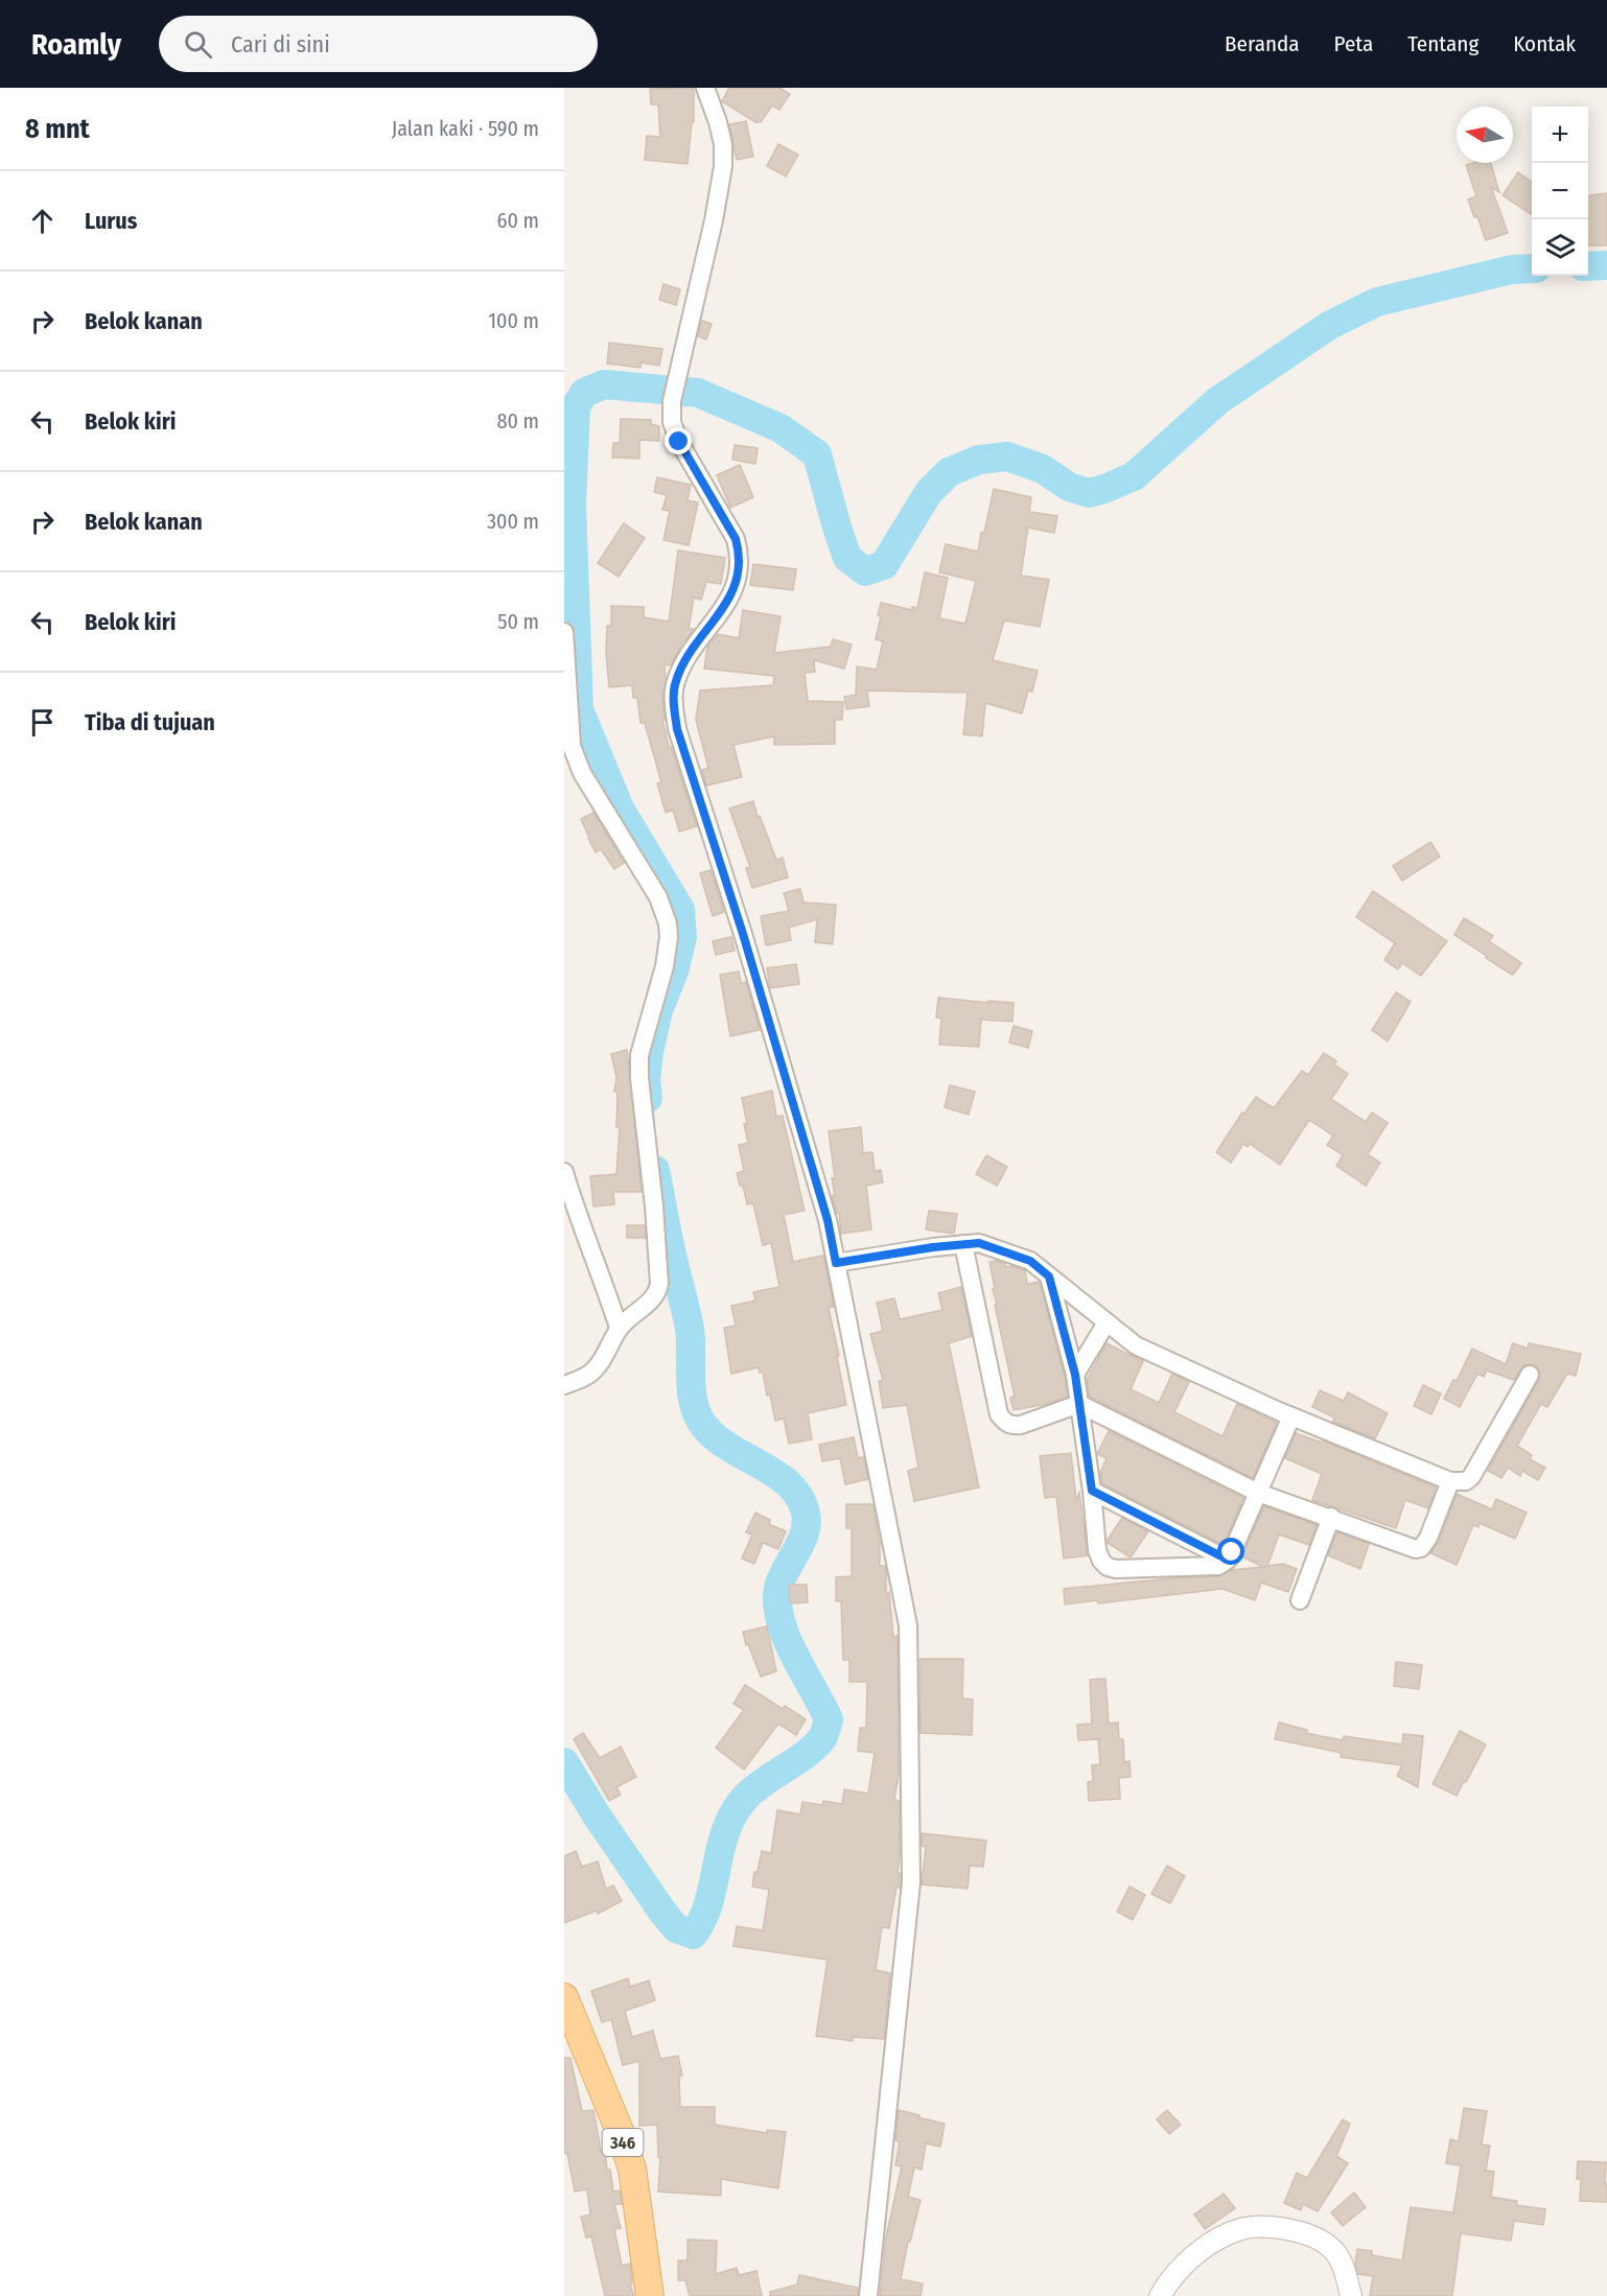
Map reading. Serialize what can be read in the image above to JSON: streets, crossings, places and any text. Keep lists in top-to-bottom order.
{
  "streets": {
    "main road": ["346"]
  },
  "north": "left",
  "page": {
    "header": "Roamly",
    "search": "Cari di sini",
    "nav": [
      "Beranda",
      "Peta",
      "Tentang",
      "Kontak"
    ],
    "heading": ["8 mnt", "Jalan kaki · 590 m"],
    "map_buttons": ["+", "−"],
    "list": [
      ["Lurus", "60 m"],
      ["Belok kanan", "100 m"],
      ["Belok kiri", "80 m"],
      ["Belok kanan", "300 m"],
      ["Belok kiri", "50 m"],
      "Tiba di tujuan"
    ]
  }
}
